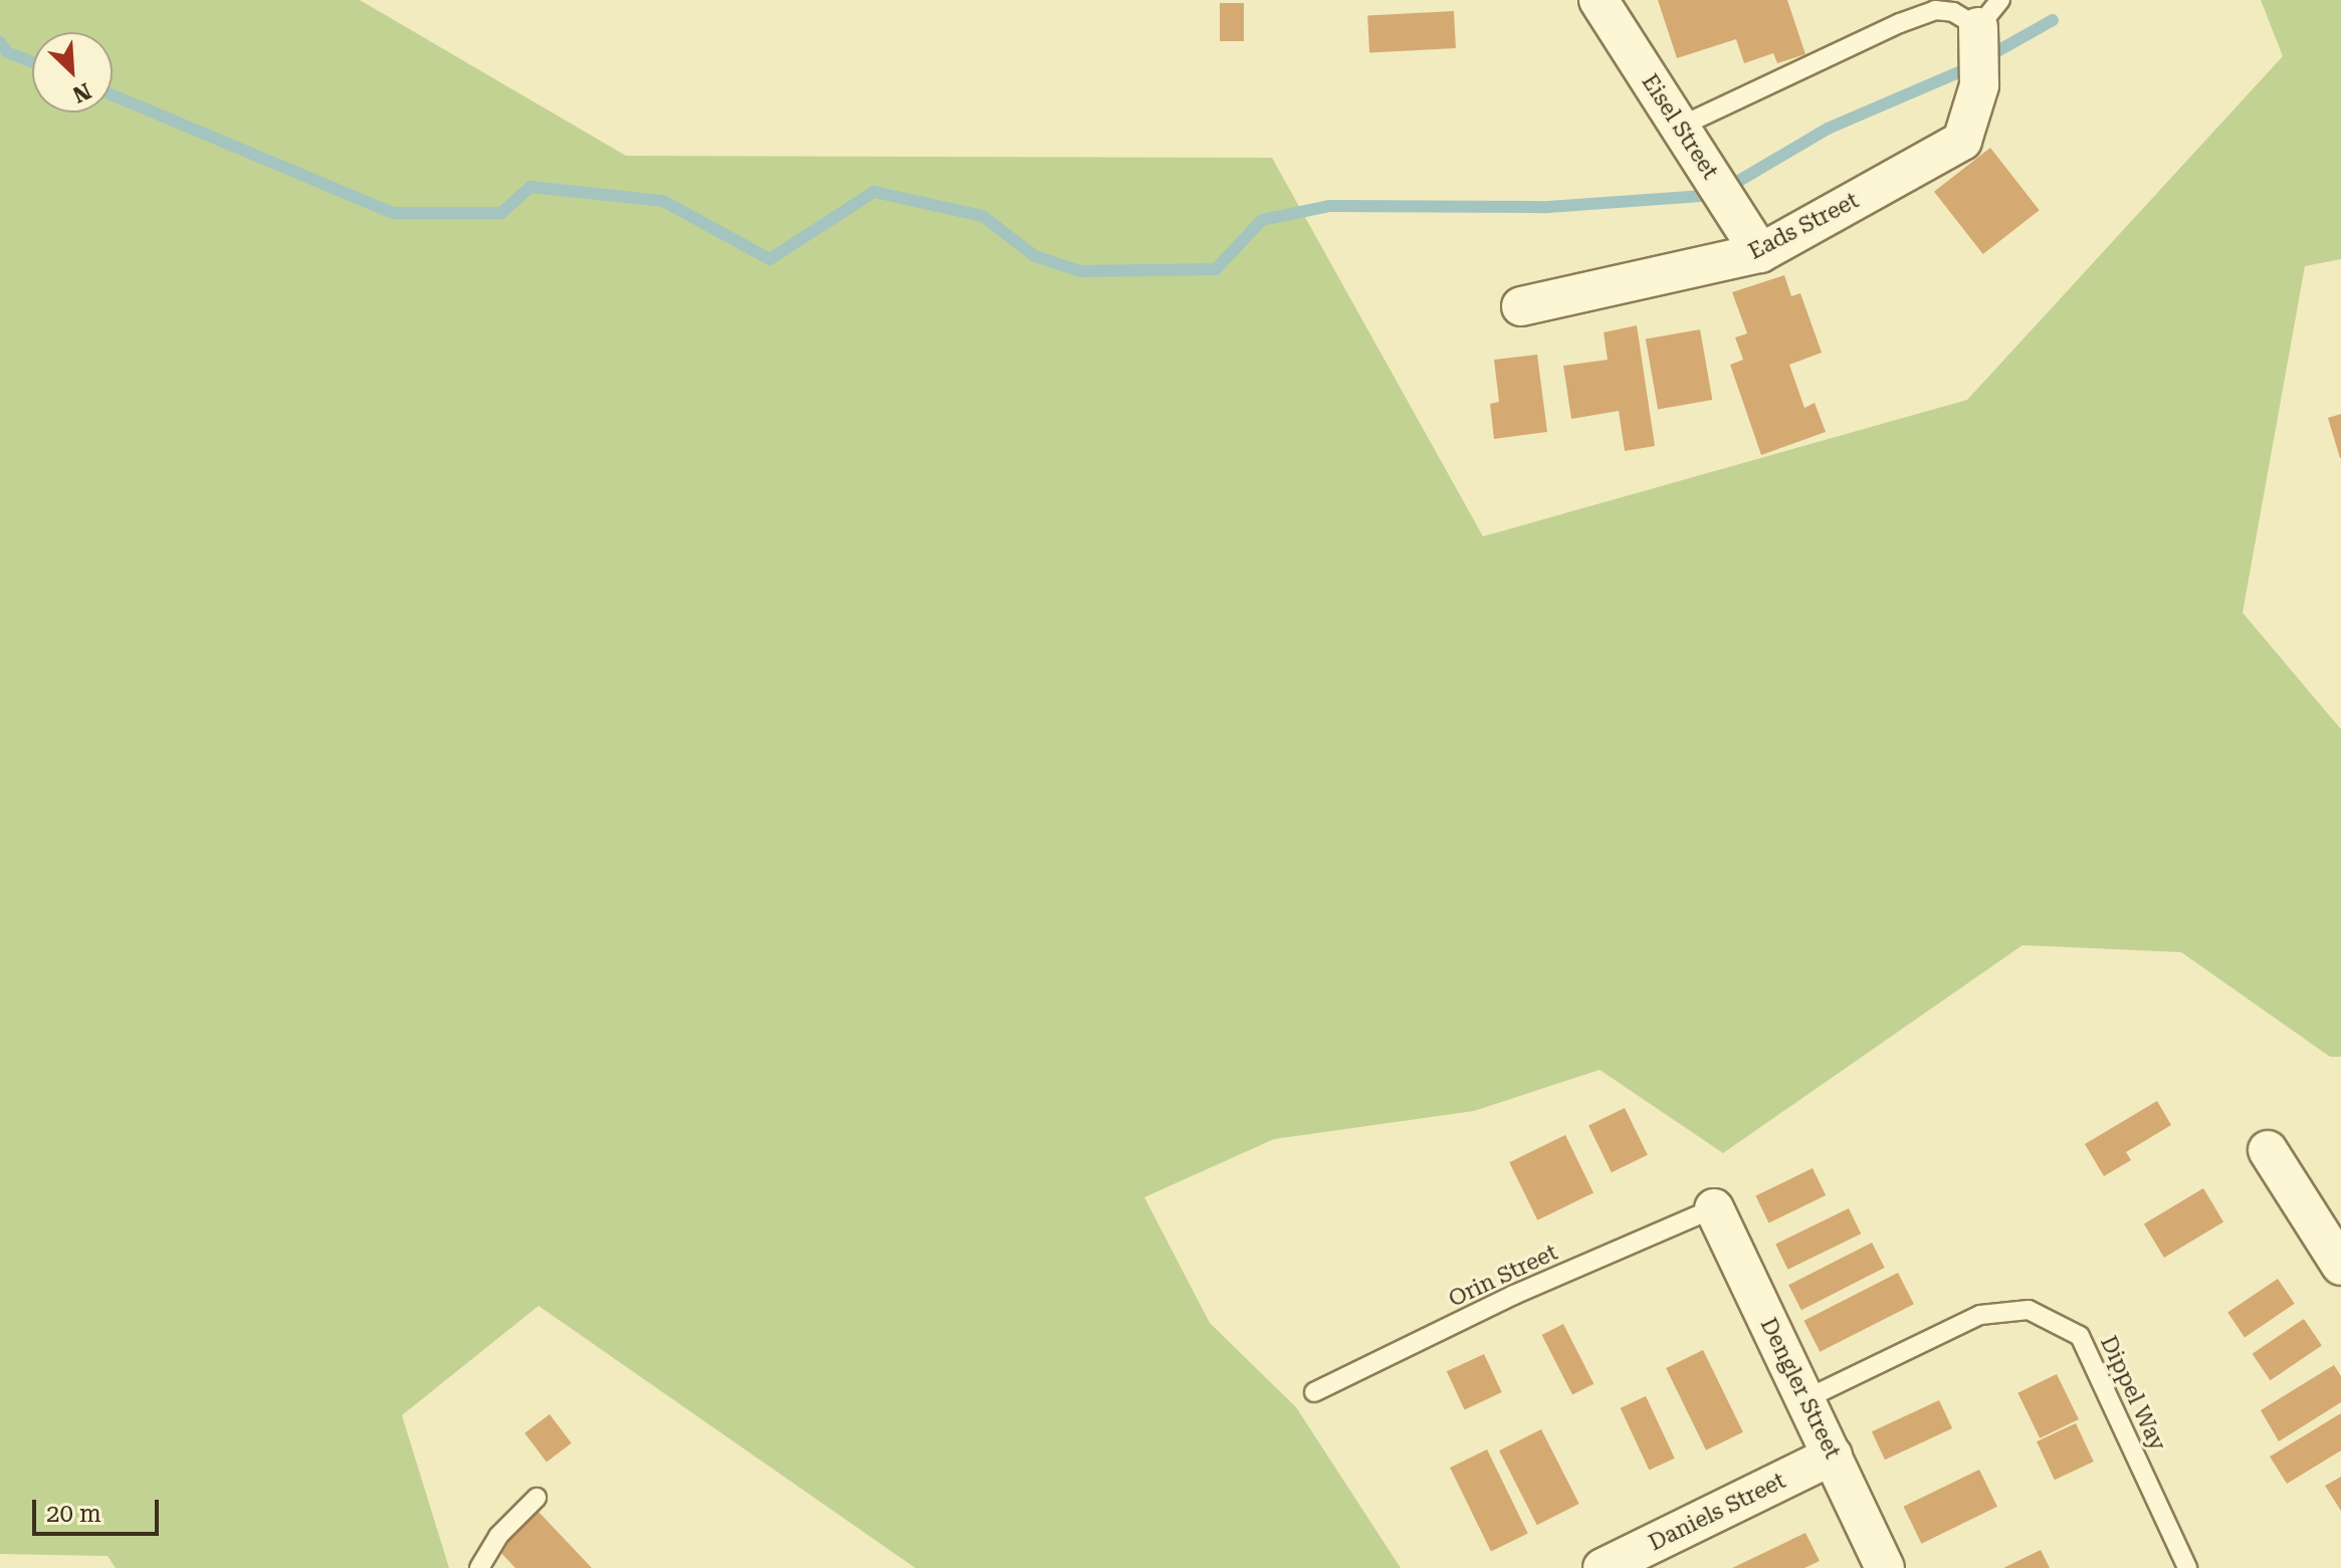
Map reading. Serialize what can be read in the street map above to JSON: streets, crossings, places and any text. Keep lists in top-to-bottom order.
{
  "streets": {
    "street": [
      "Eisel Street",
      "Eads Street",
      "Dengler Street",
      "Daniels Street"
    ],
    "lane": ["Orin Street", "Dippel Way"]
  },
  "crossings": [
    ["Eisel Street", "Eads Street"],
    ["Orin Street", "Dengler Street"],
    ["Dengler Street", "Dippel Way"],
    ["Dengler Street", "Daniels Street"]
  ],
  "scale_bar": "20 m",
  "north": "bottom right"
}
